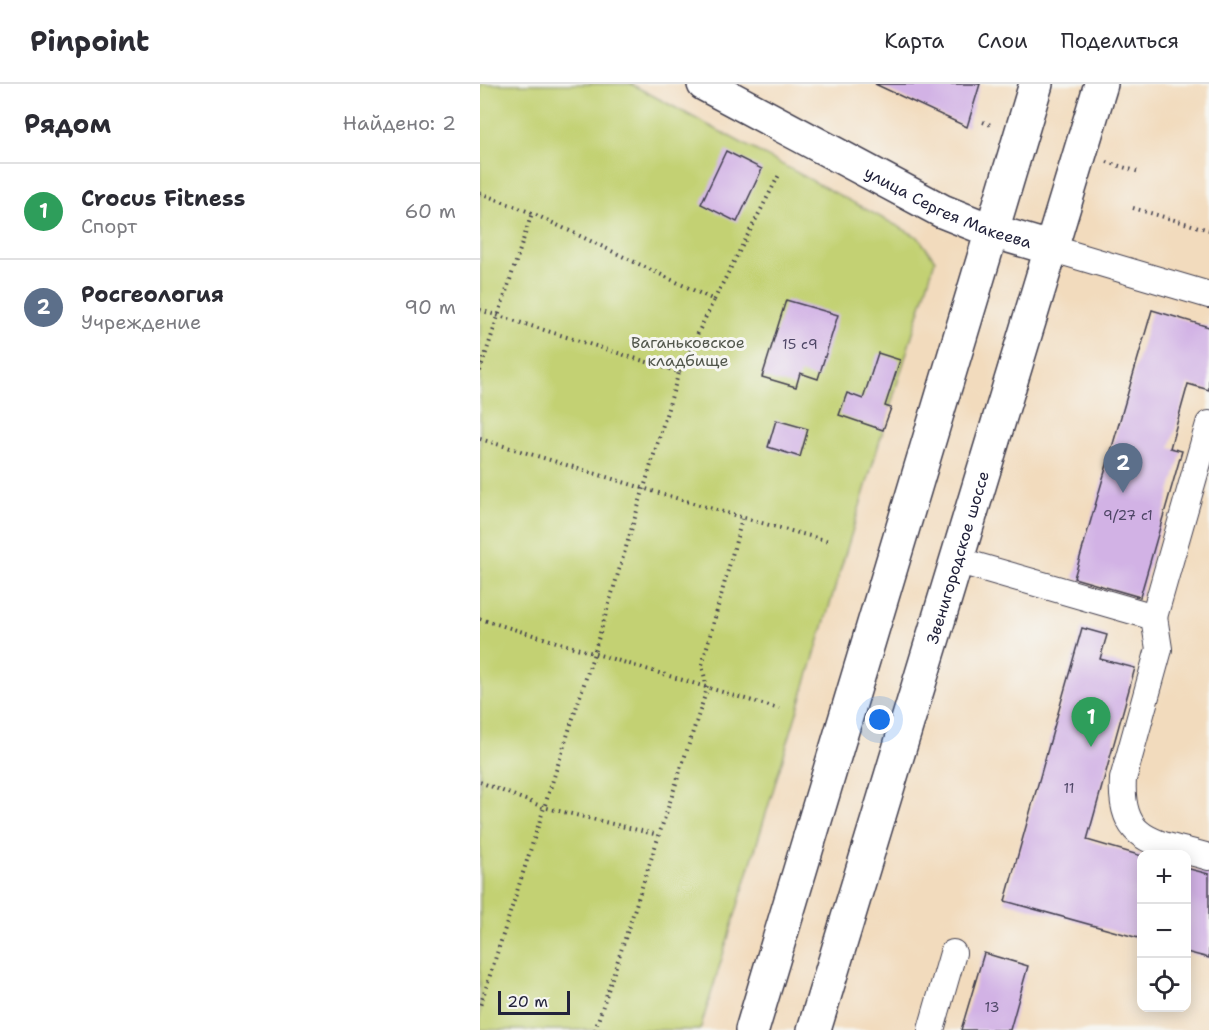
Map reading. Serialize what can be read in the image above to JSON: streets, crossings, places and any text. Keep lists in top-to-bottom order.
{
  "streets": {
    "main road": ["улица Сергея Макеева", "Звенигородское шоссе"]
  },
  "crossings": [
    ["улица Сергея Макеева", "Звенигородское шоссе"]
  ],
  "parks": ["Ваганьковское кладбище"],
  "house_numbers": [
    "15 с9",
    "9/27 с1",
    "11",
    "13"
  ],
  "scale_bar": "20 m",
  "page": {
    "header": "Pinpoint",
    "nav": ["Карта", "Слои", "Поделиться"],
    "heading": ["Рядом", "Найдено: 2"],
    "list": [
      {
        "mark": "1",
        "name": "Crocus Fitness",
        "note": "Спорт",
        "value": "60 m"
      },
      {
        "mark": "2",
        "name": "Росгеология",
        "note": "Учреждение",
        "value": "90 m"
      }
    ],
    "pins": ["2", "1"],
    "map_buttons": ["+", "−"],
    "scale": "20 m"
  }
}
